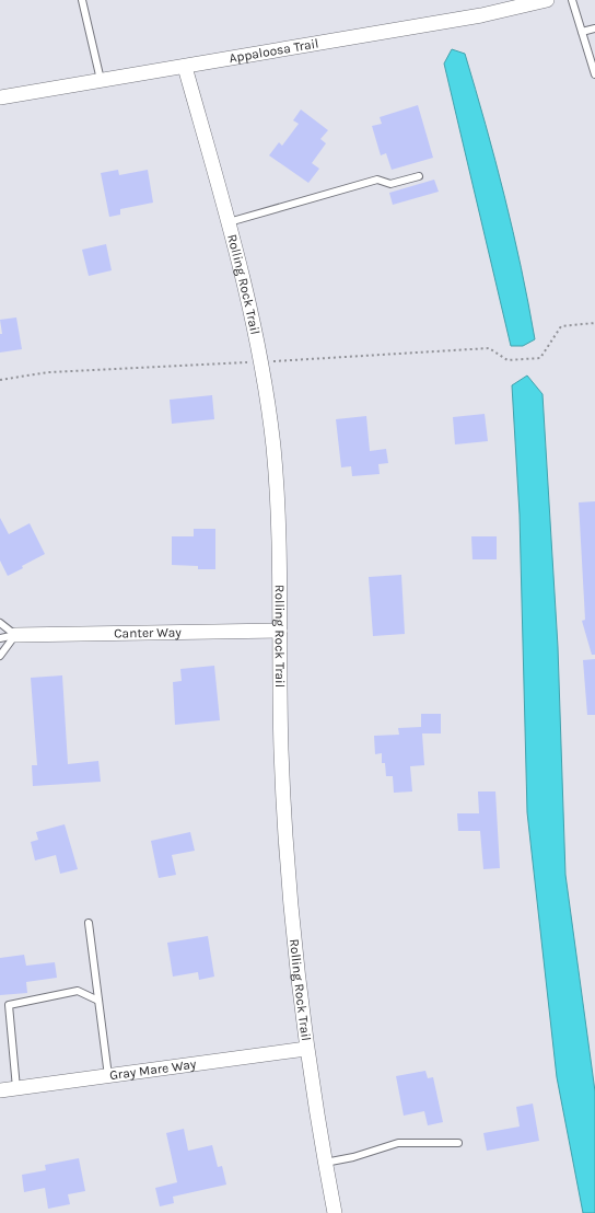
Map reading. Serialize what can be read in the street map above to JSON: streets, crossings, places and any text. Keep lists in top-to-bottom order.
{
  "streets": {
    "street": [
      "Appaloosa Trail",
      "Rolling Rock Trail",
      "Canter Way",
      "Gray Mare Way"
    ]
  },
  "crossings": [
    ["Appaloosa Trail", "Rolling Rock Trail"],
    ["Rolling Rock Trail", "Canter Way"],
    ["Rolling Rock Trail", "Gray Mare Way"]
  ]
}
